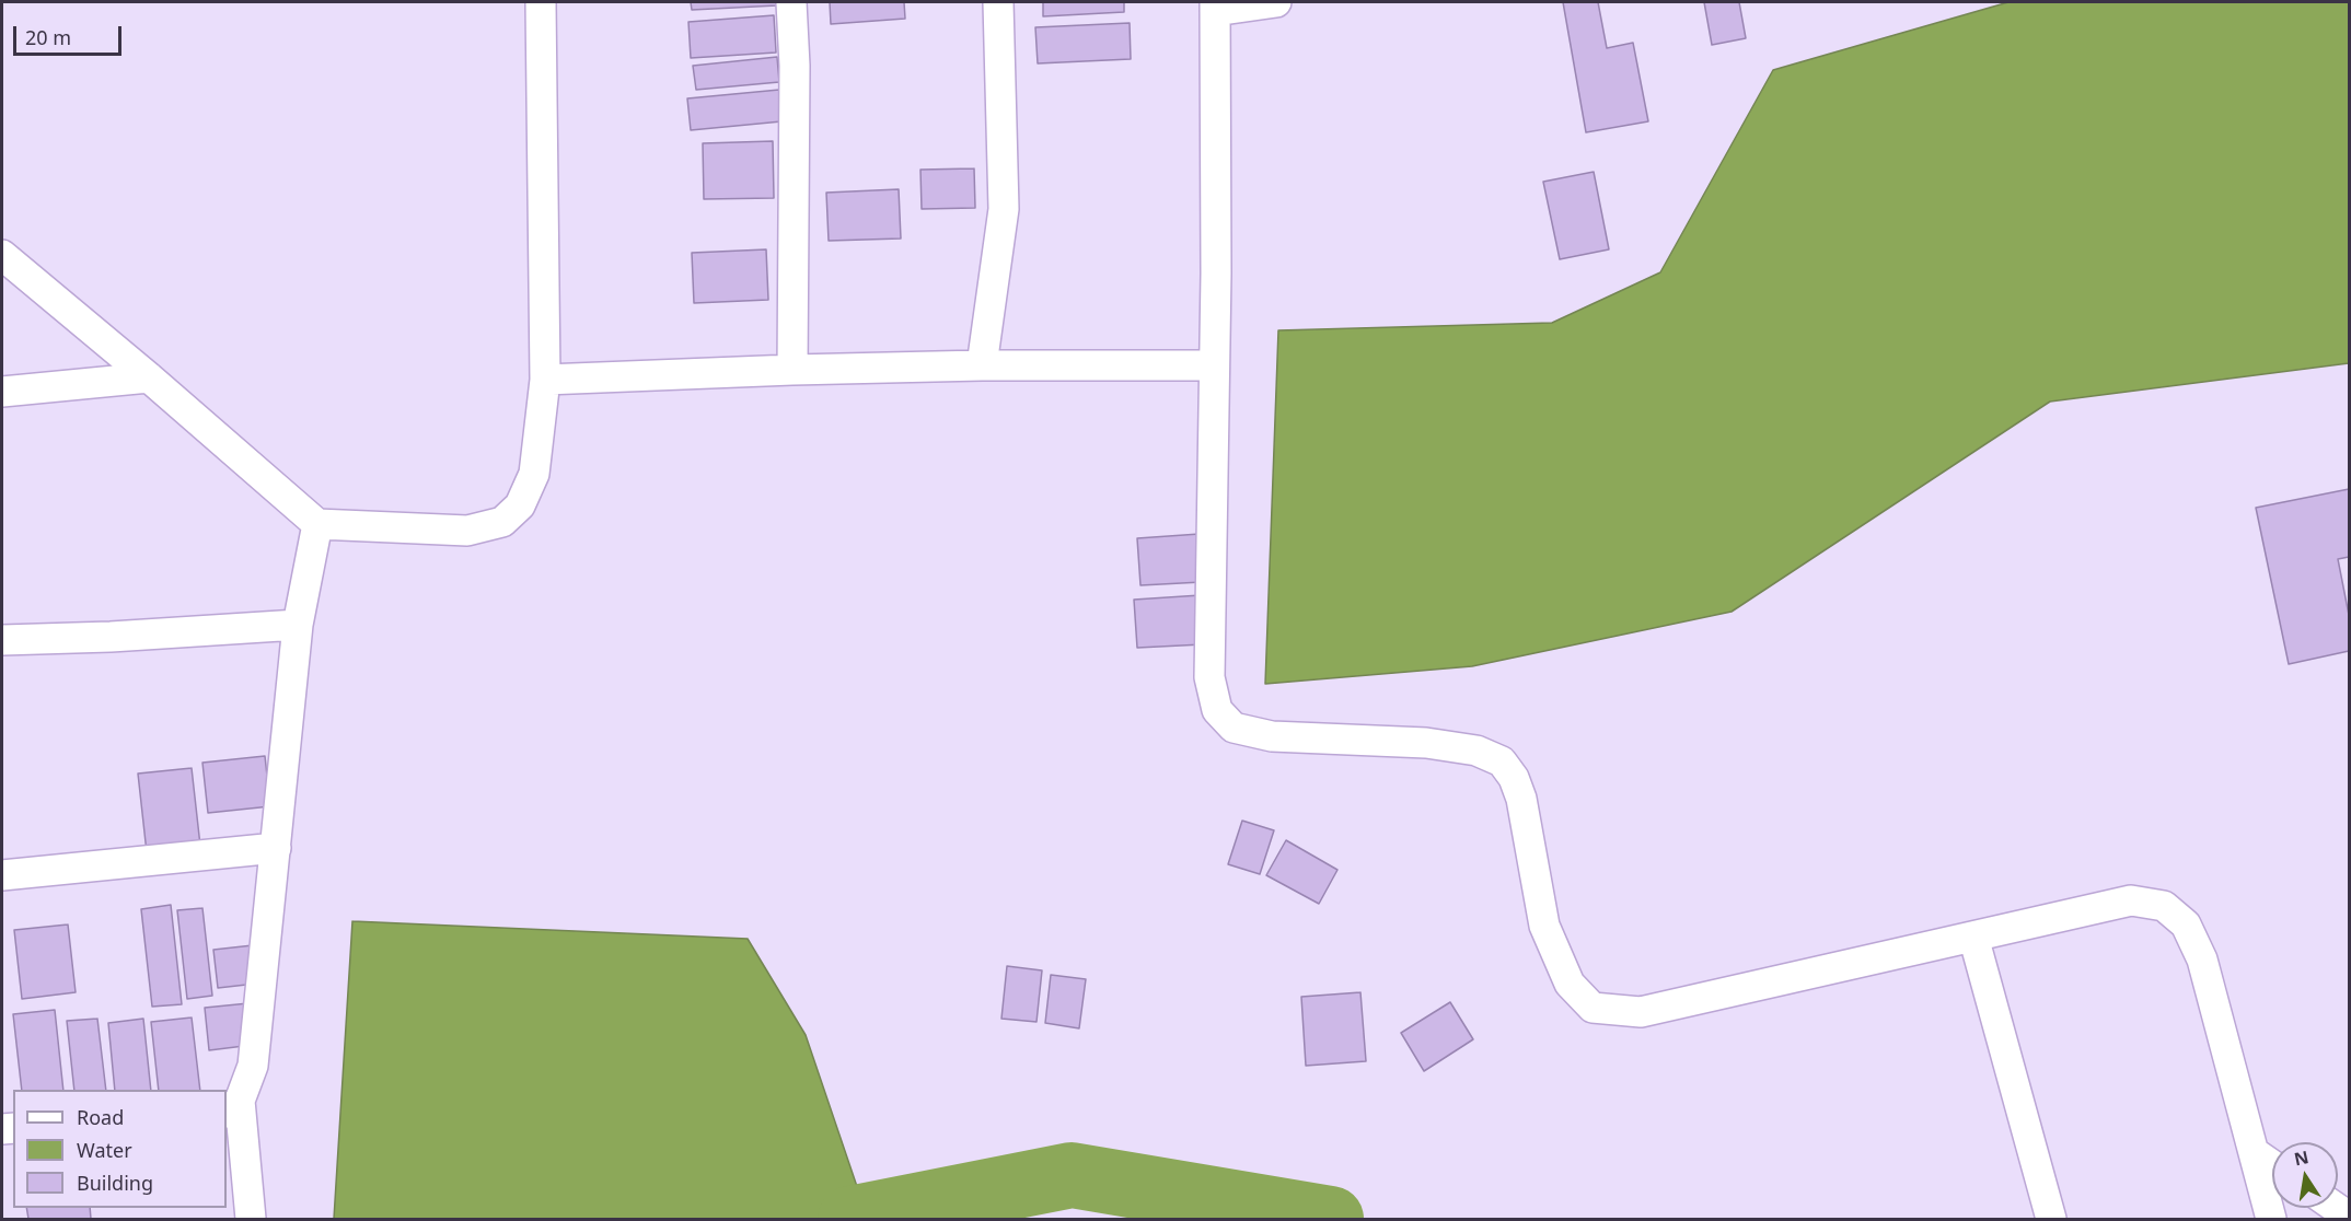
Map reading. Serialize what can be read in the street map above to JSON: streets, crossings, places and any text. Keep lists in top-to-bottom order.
{
  "legend": ["Road", "Water", "Building"],
  "scale_bar": "20 m",
  "north": "top"
}
